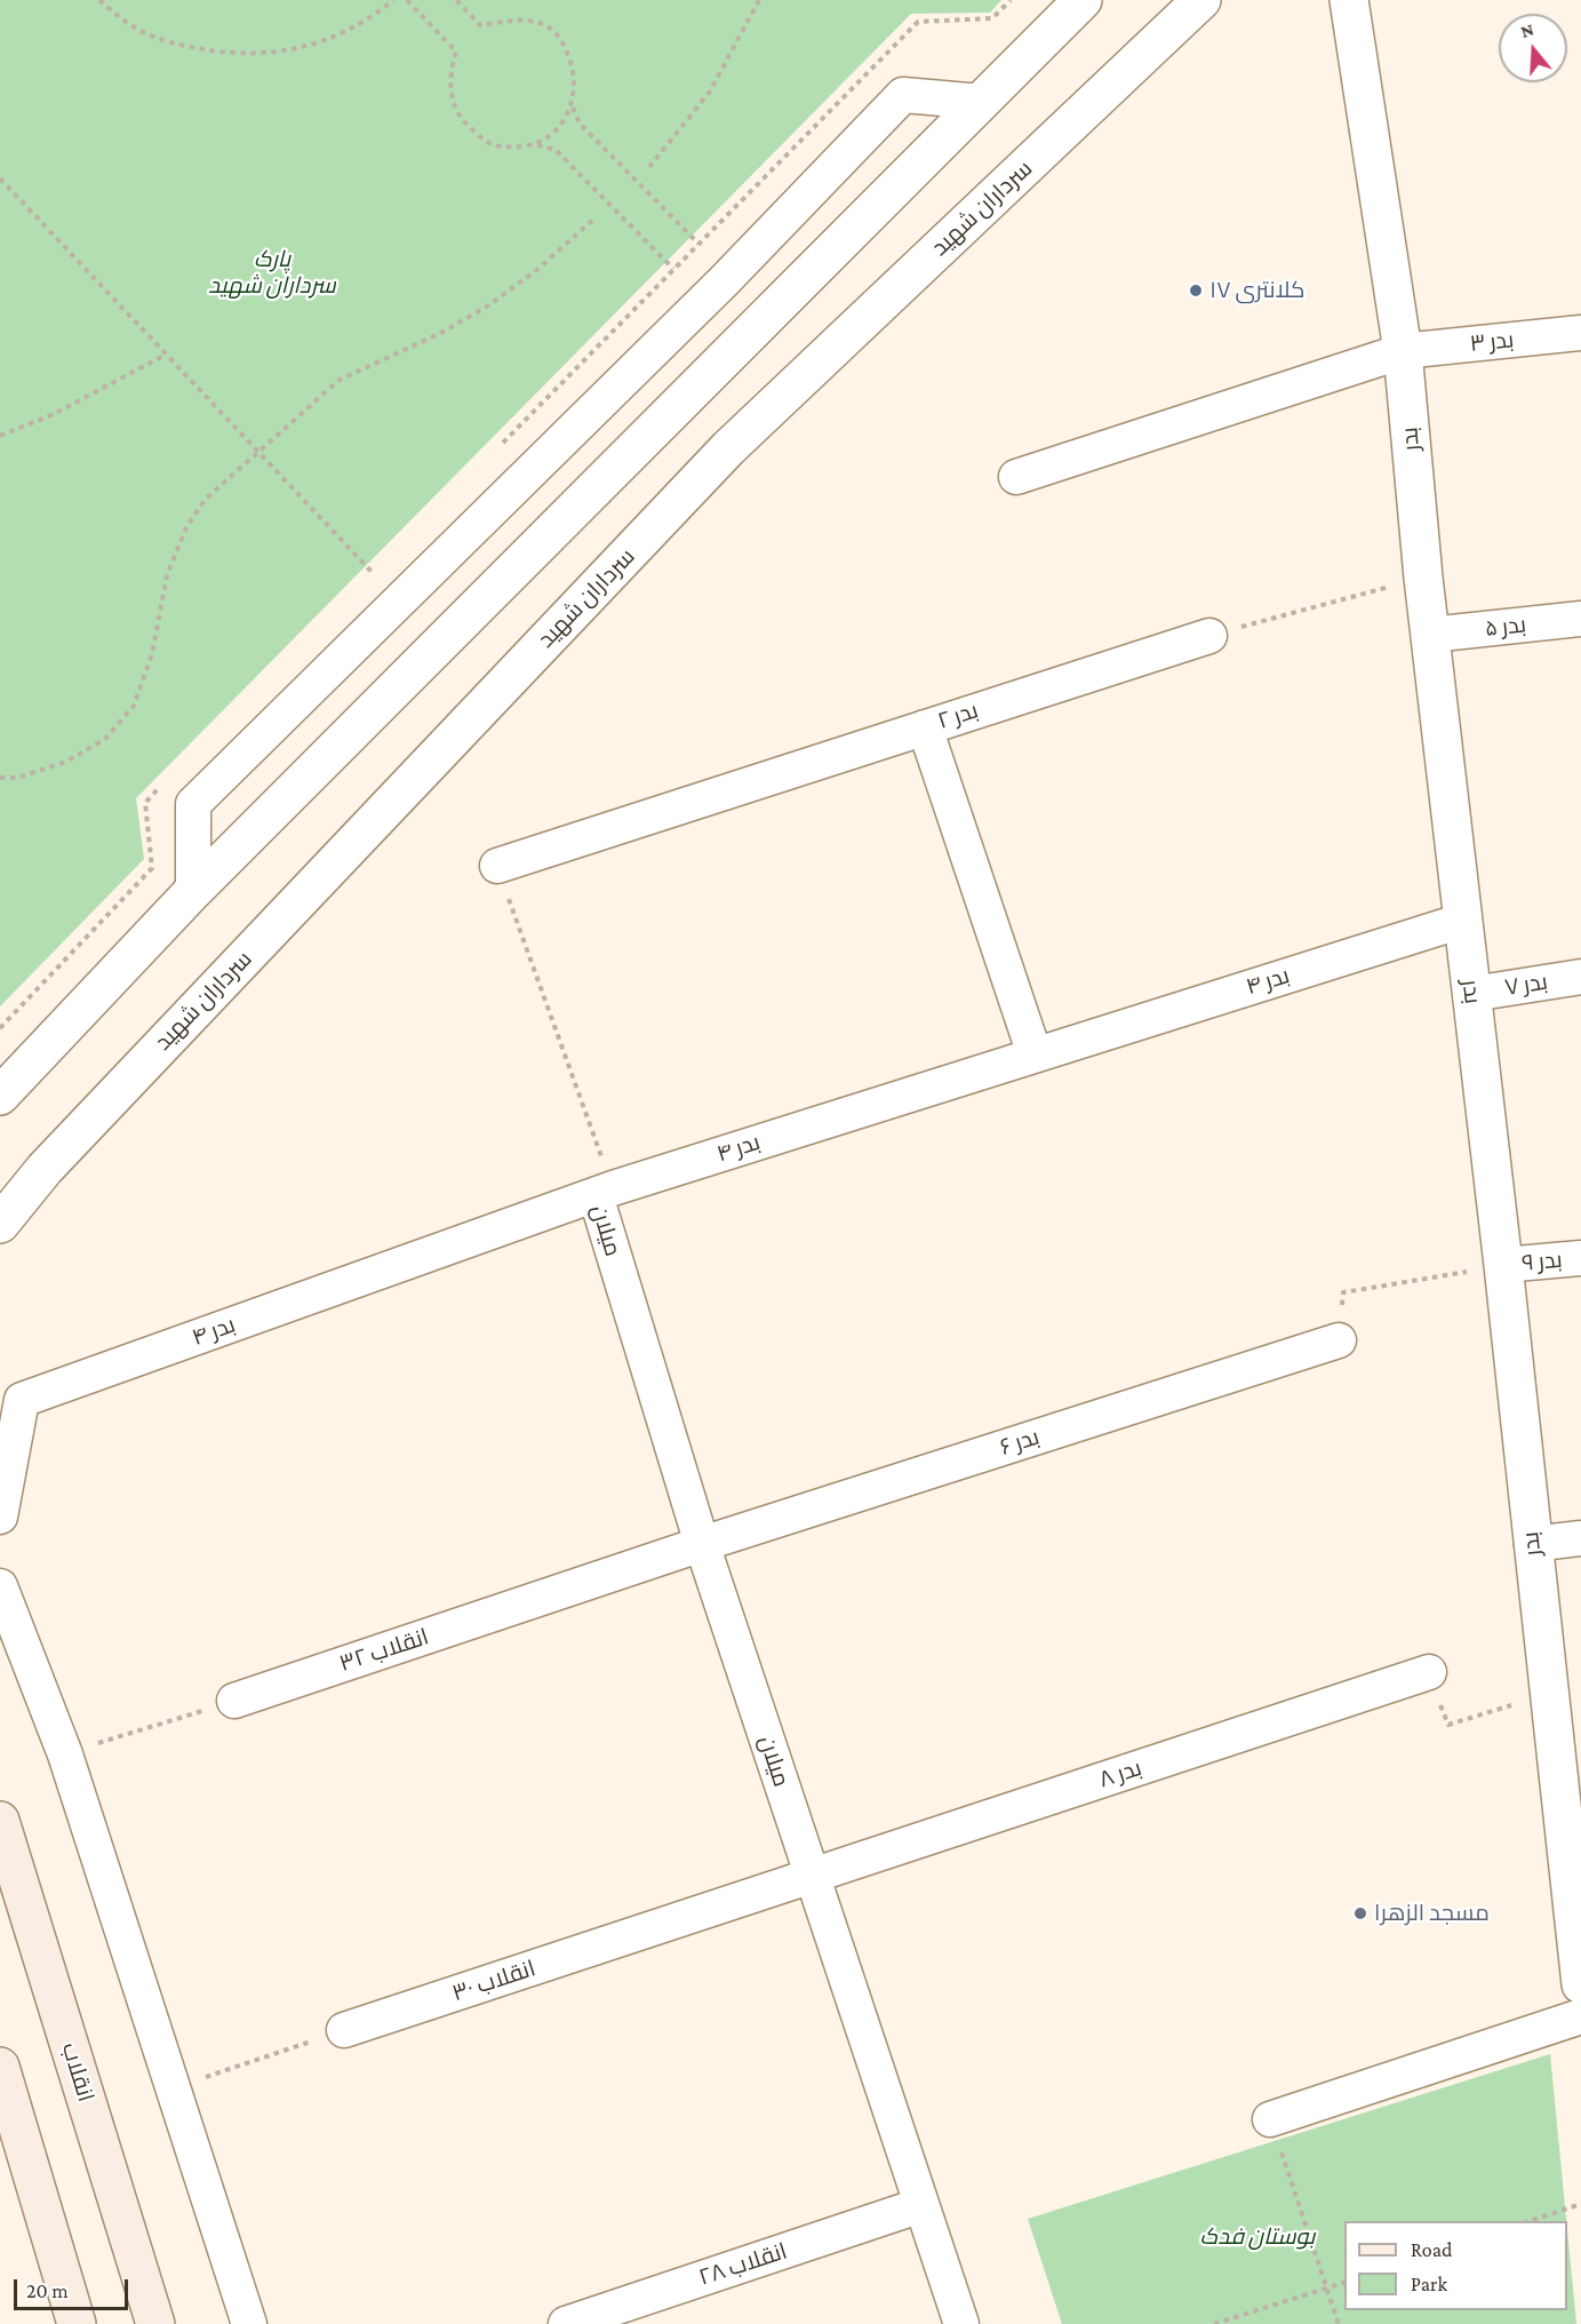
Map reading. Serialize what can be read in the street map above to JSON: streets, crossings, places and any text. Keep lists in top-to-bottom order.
{
  "streets": {
    "main road": ["انقلاب"],
    "street": [
      "سرداران شهید",
      "بدر ۳",
      "بدر",
      "بدر ۵",
      "بدر ۲",
      "بدر ۴",
      "بدر ۷",
      "میلان",
      "بدر ۹",
      "بدر ۶",
      "انقلاب ۳۲",
      "بدر ۸",
      "انقلاب ۳۰",
      "انقلاب ۲۸"
    ]
  },
  "crossings": [
    ["بدر ۳", "بدر"],
    ["بدر", "بدر ۵"],
    ["بدر", "بدر ۴"],
    ["بدر", "بدر ۷"],
    ["بدر", "بدر ۹"],
    ["بدر ۴", "میلان"],
    ["میلان", "بدر ۶"],
    ["میلان", "انقلاب ۳۲"],
    ["میلان", "بدر ۸"],
    ["میلان", "انقلاب ۳۰"],
    ["میلان", "انقلاب ۲۸"],
    ["بدر ۶", "انقلاب ۳۲"],
    ["بدر ۸", "انقلاب ۳۰"]
  ],
  "parks": ["پارک سرداران شهید", "بوستان فدک"],
  "places": ["کلانتری ۱۷", "مسجد الزهرا"],
  "legend": ["Road", "Park"],
  "scale_bar": "20 m",
  "north": "top"
}
